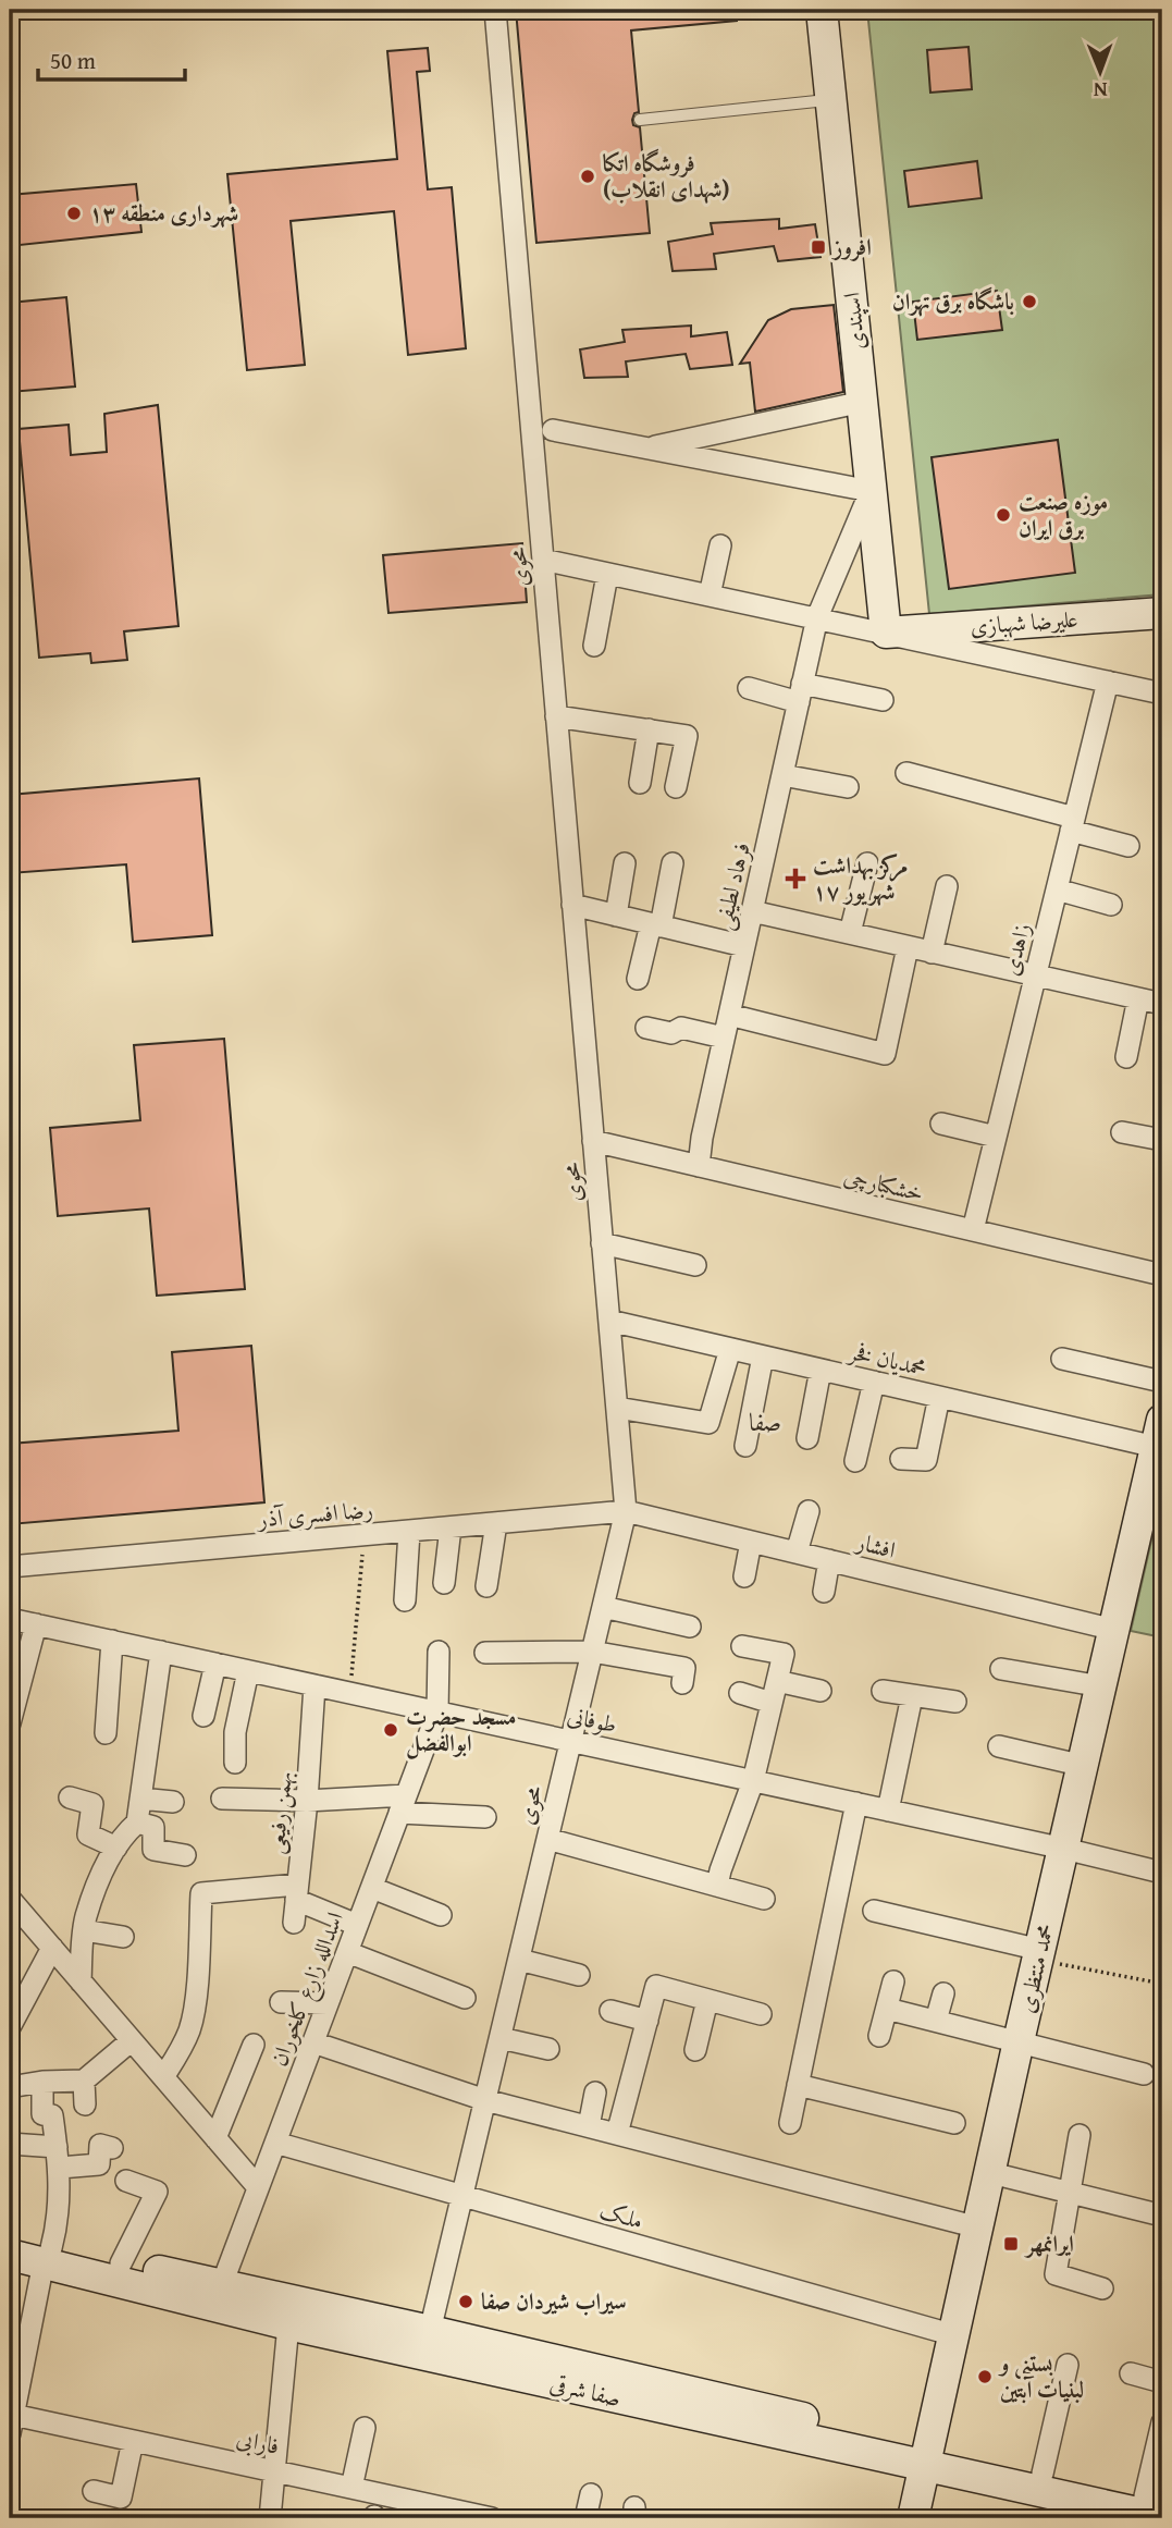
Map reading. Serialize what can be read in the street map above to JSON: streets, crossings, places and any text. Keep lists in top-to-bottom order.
{
  "streets": {
    "main road": [
      "اسپندی",
      "علیرضا شهبازی",
      "محمد منتظری",
      "صفا شرقی"
    ],
    "street": [
      "محوی",
      "فرهاد لطیفی",
      "زاهدی",
      "خشکبارچی",
      "محمدیان فخر",
      "رضا افسری آذر",
      "افشار",
      "طوفانی",
      "بهمن رفیعی",
      "اسدالله زارع کلخوران",
      "ملک",
      "فارابی"
    ]
  },
  "crossings": [
    ["اسپندی", "علیرضا شهبازی"],
    ["اسپندی", "فرهاد لطیفی"],
    ["محوی", "خشکبارچی"],
    ["محوی", "محمدیان فخر"],
    ["محوی", "رضا افسری آذر"],
    ["محوی", "افشار"],
    ["محوی", "طوفانی"],
    ["محوی", "ملک"],
    ["محوی", "صفا شرقی"],
    ["فرهاد لطیفی", "خشکبارچی"],
    ["زاهدی", "خشکبارچی"],
    ["محمدیان فخر", "محمد منتظری"],
    ["رضا افسری آذر", "افشار"],
    ["افشار", "محمد منتظری"],
    ["طوفانی", "بهمن رفیعی"],
    ["طوفانی", "محمد منتظری"],
    ["طوفانی", "اسدالله زارع کلخوران"],
    ["محمد منتظری", "ملک"],
    ["محمد منتظری", "صفا شرقی"],
    ["اسدالله زارع کلخوران", "ملک"],
    ["اسدالله زارع کلخوران", "صفا شرقی"]
  ],
  "districts": ["صفا"],
  "places": {
    "other": [
      "فروشگاه اتکا (شهدای انقلاب)",
      "شهرداری منطقه ۱۳",
      "باشگاه برق تهران",
      "موزه صنعت برق ایران",
      "مسجد حضرت ابوالفضل",
      "سیراب شیردان صفا",
      "بستنی و لبنیات آبتین"
    ],
    "transit": ["افروز", "ایرانمهر"],
    "health": ["مرکز بهداشت ۱۷ شهریور"]
  },
  "scale_bar": "50 m",
  "north": "bottom"
}
